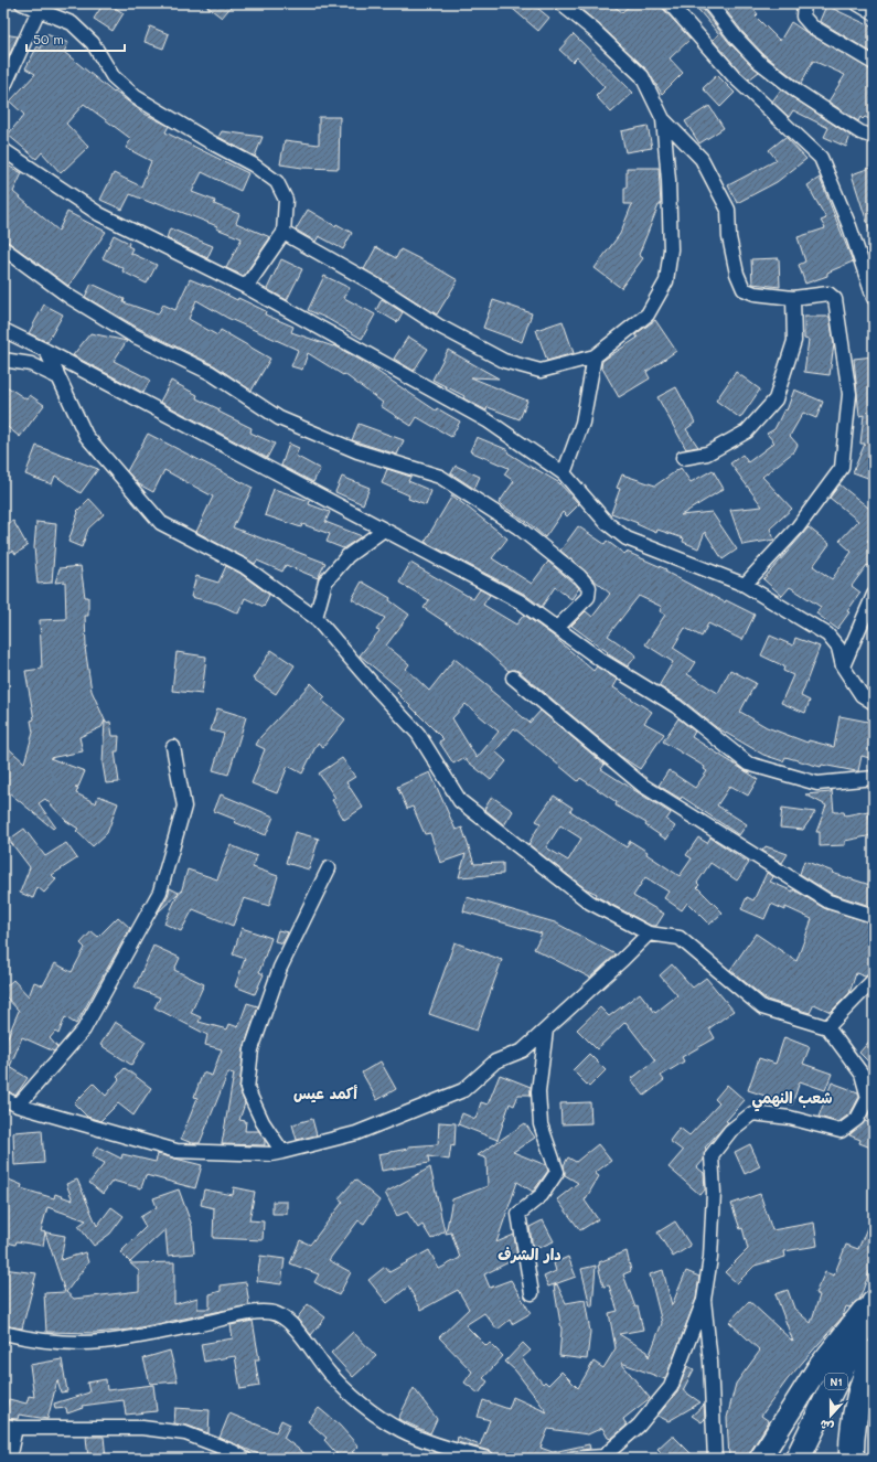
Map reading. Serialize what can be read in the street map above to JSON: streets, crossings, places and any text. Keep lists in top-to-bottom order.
{
  "streets": {
    "highway": ["N1"]
  },
  "districts": ["أكمد عيس", "شعب النهمي", "دار الشرف"],
  "scale_bar": "50 m",
  "north": "bottom"
}
